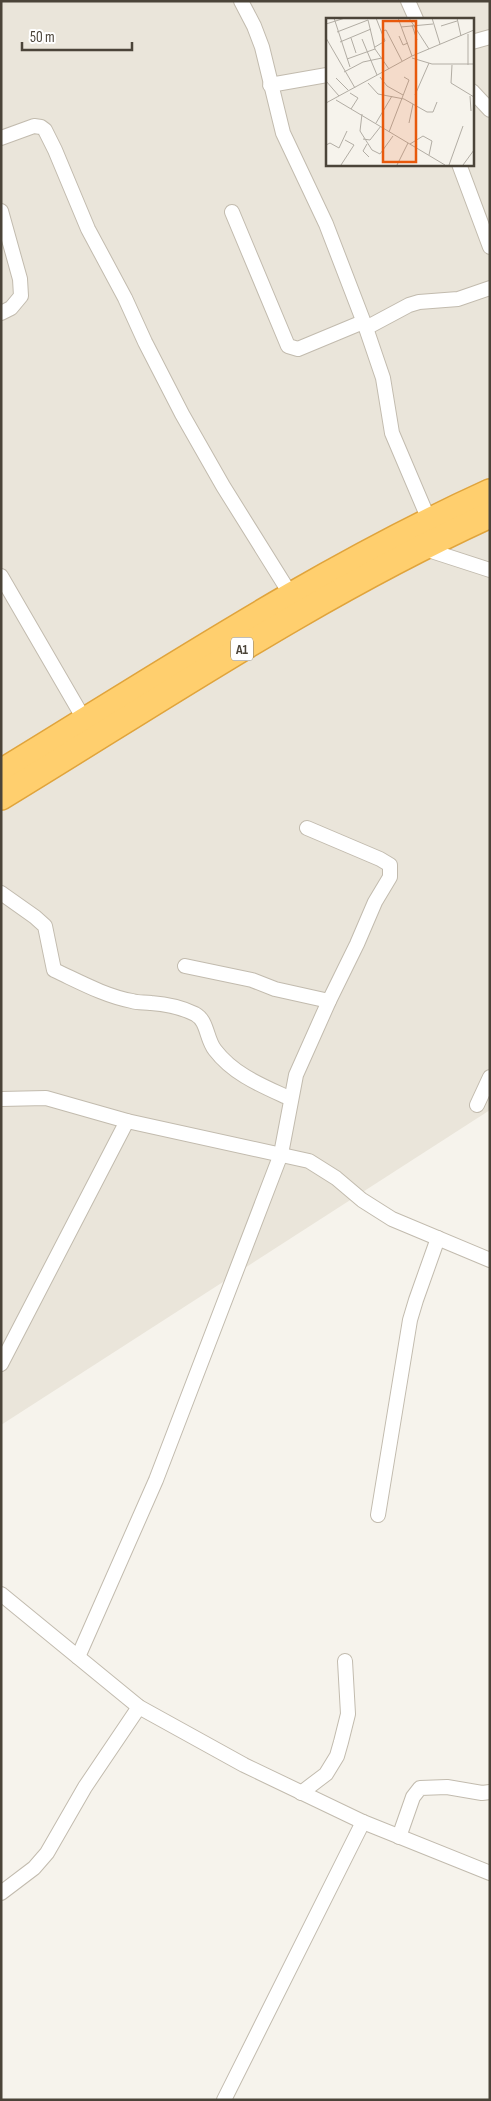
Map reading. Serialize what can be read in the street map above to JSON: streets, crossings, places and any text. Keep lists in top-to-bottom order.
{
  "streets": {
    "highway": ["A1"]
  },
  "scale_bar": "50 m"
}
